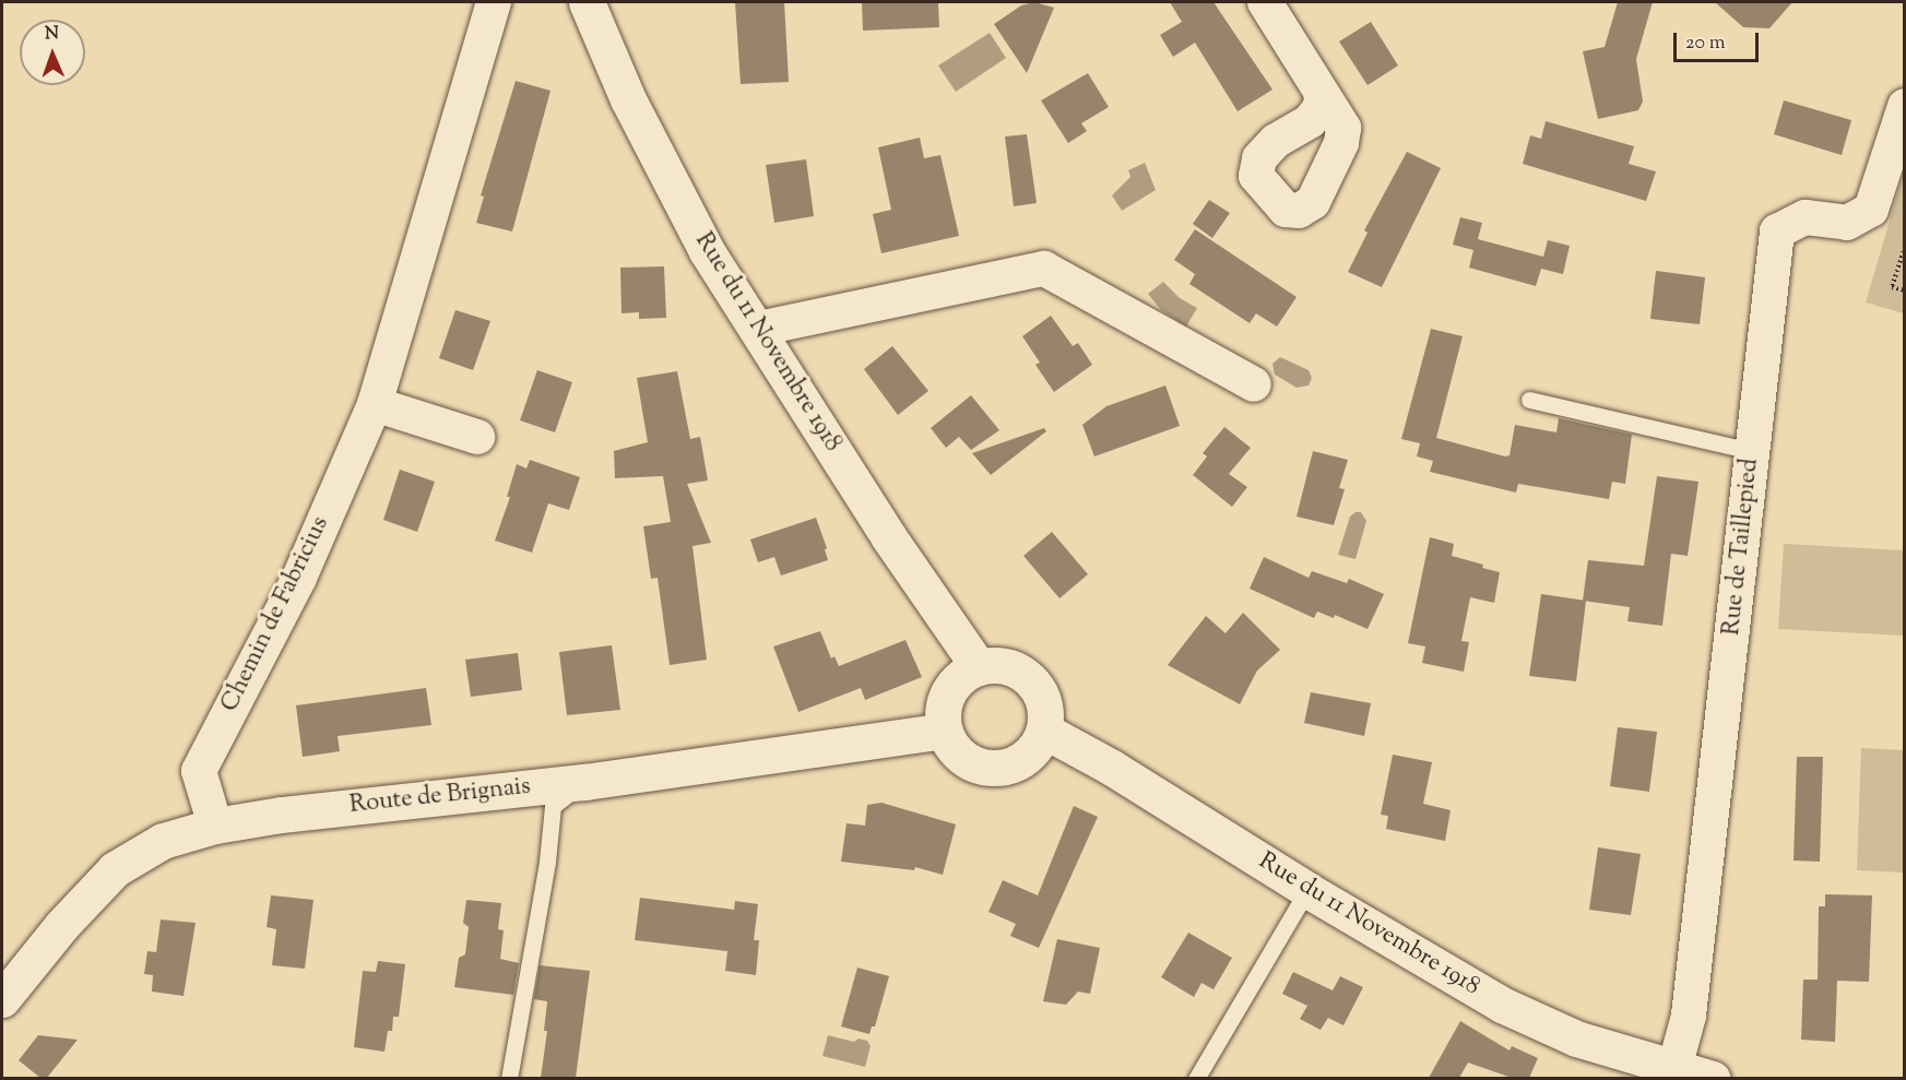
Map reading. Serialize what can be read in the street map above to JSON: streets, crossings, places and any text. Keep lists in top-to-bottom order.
{
  "streets": {
    "street": [
      "Rue du 11 Novembre 1918",
      "Rue de Taillepied",
      "Chemin de Fabricius",
      "Route de Brignais"
    ]
  },
  "crossings": [
    ["Rue du 11 Novembre 1918", "Rue de Taillepied"],
    ["Rue du 11 Novembre 1918", "Route de Brignais"],
    ["Chemin de Fabricius", "Route de Brignais"]
  ],
  "scale_bar": "20 m",
  "north": "top"
}
